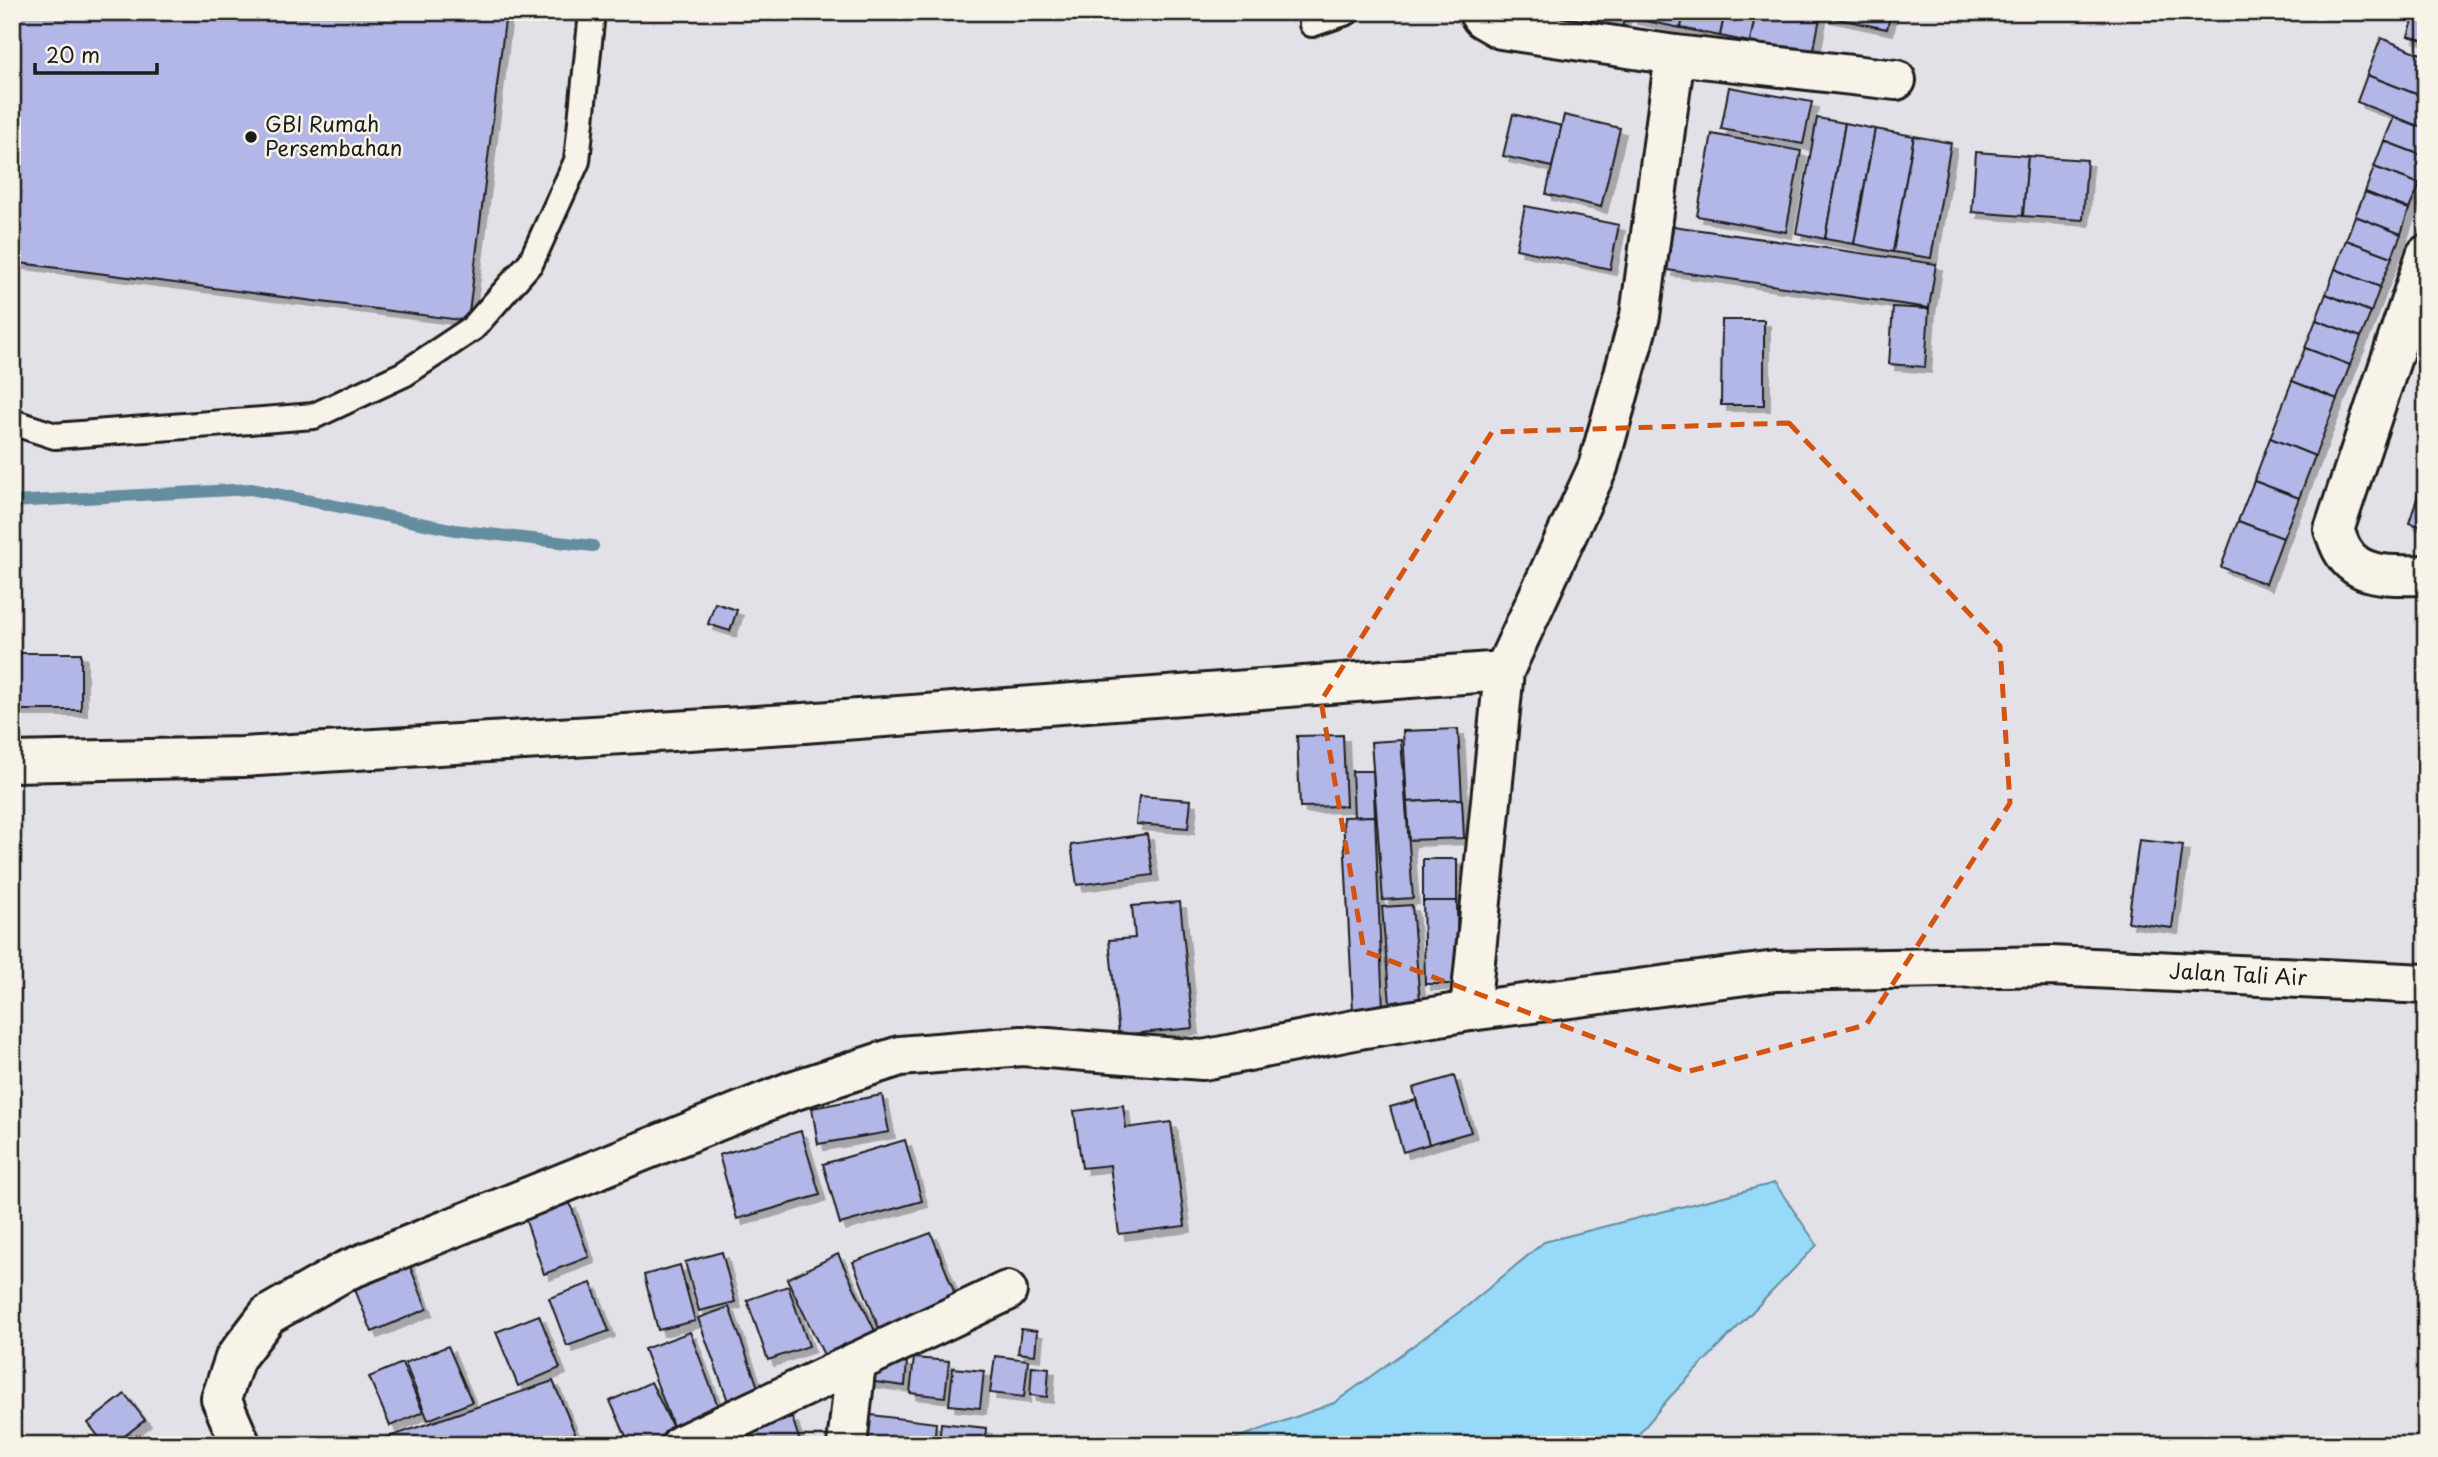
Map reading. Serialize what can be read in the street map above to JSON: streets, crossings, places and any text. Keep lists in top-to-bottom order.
{
  "streets": {
    "street": ["Jalan Tali Air"]
  },
  "places": ["GBI Rumah Persembahan"],
  "scale_bar": "20 m"
}
